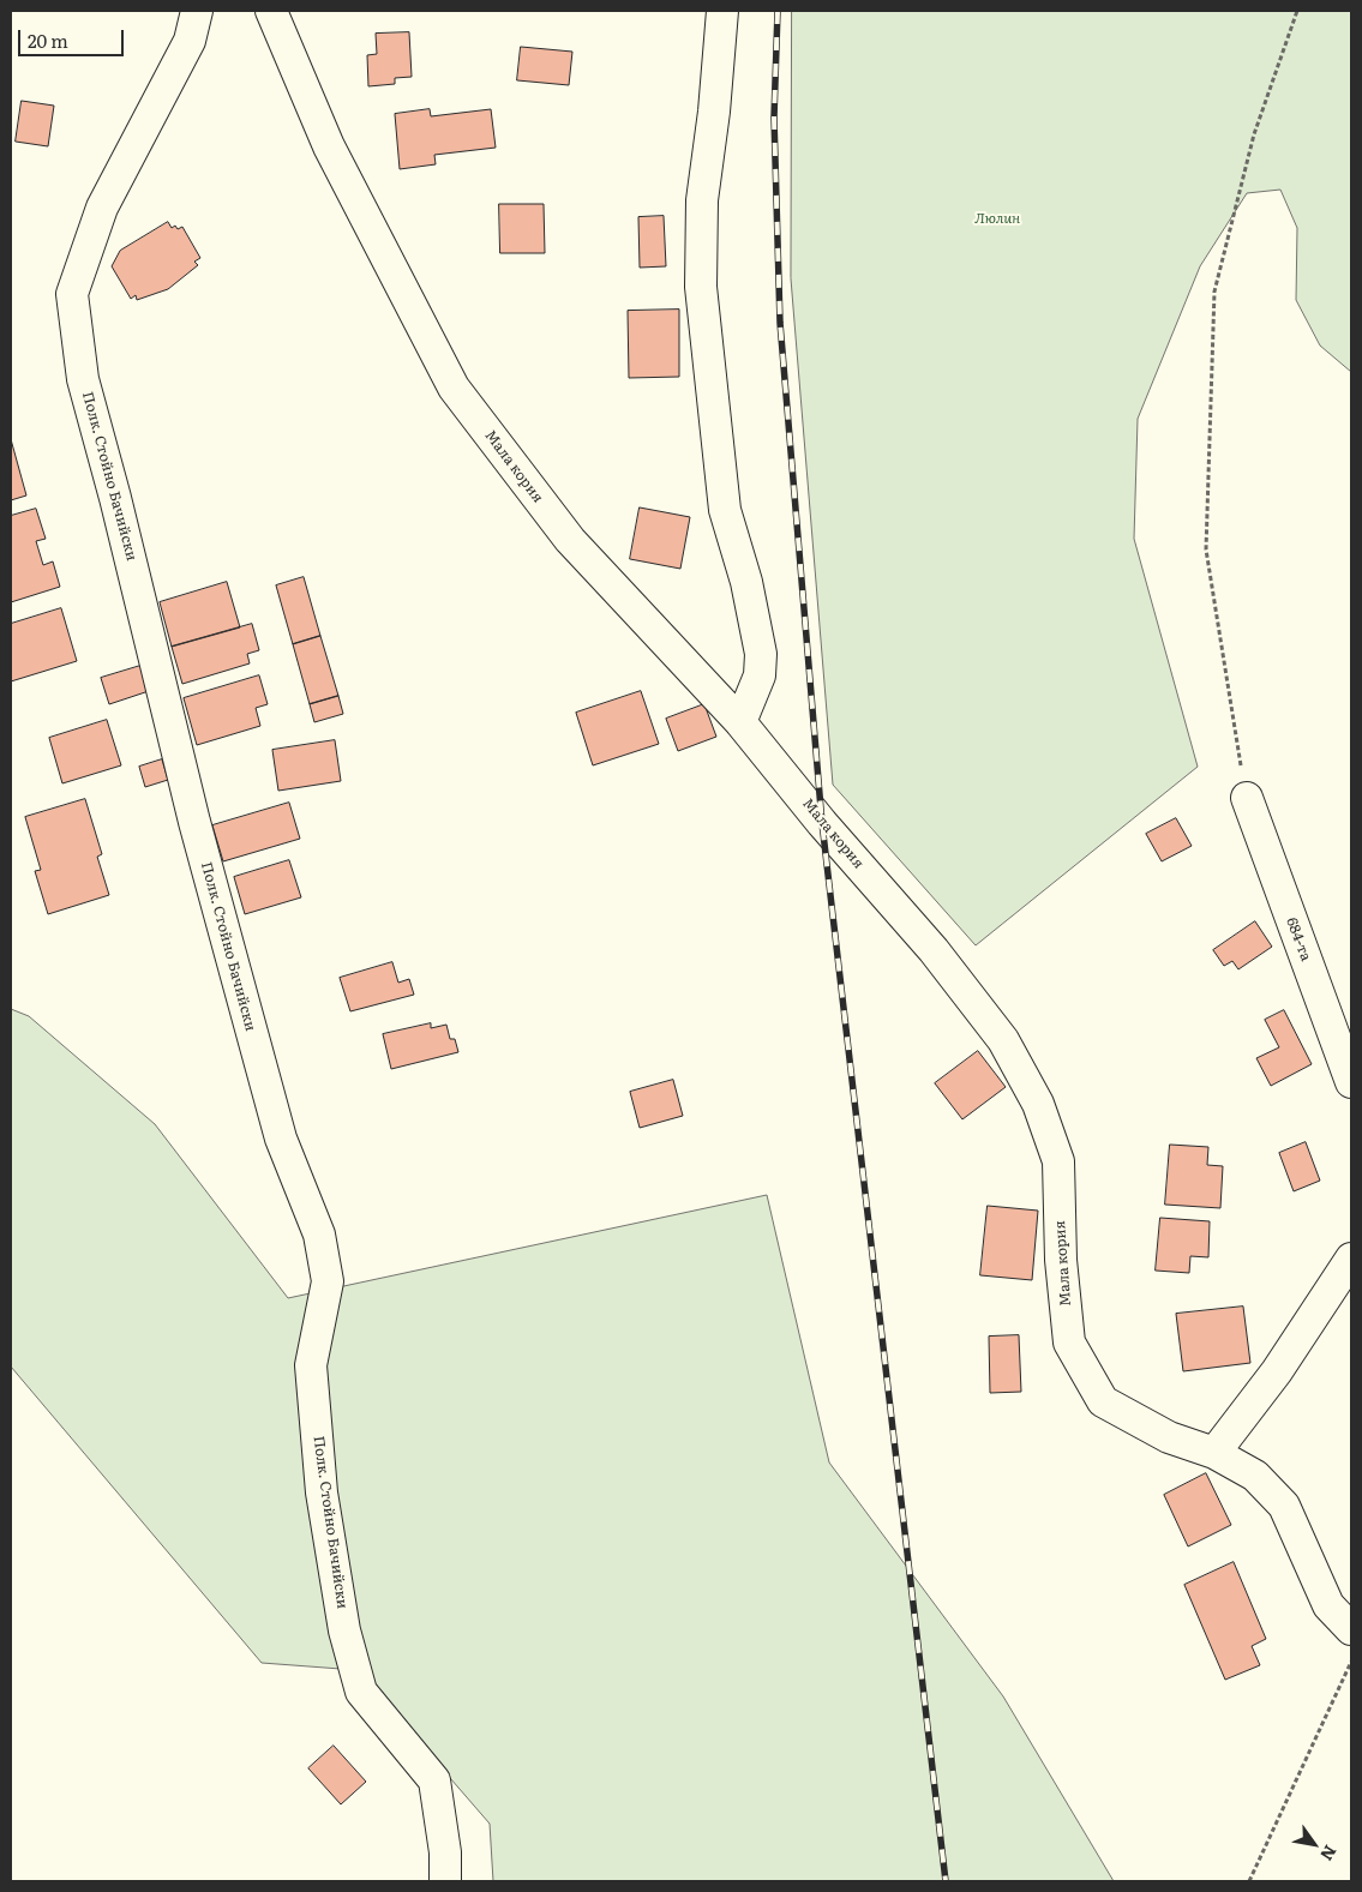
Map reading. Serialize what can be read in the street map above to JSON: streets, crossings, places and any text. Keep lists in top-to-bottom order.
{
  "streets": {
    "street": ["Мала кория", "Полк. Стойно Бачийски", "684-та"]
  },
  "parks": ["Люлин"],
  "scale_bar": "20 m",
  "north": "bottom right"
}
